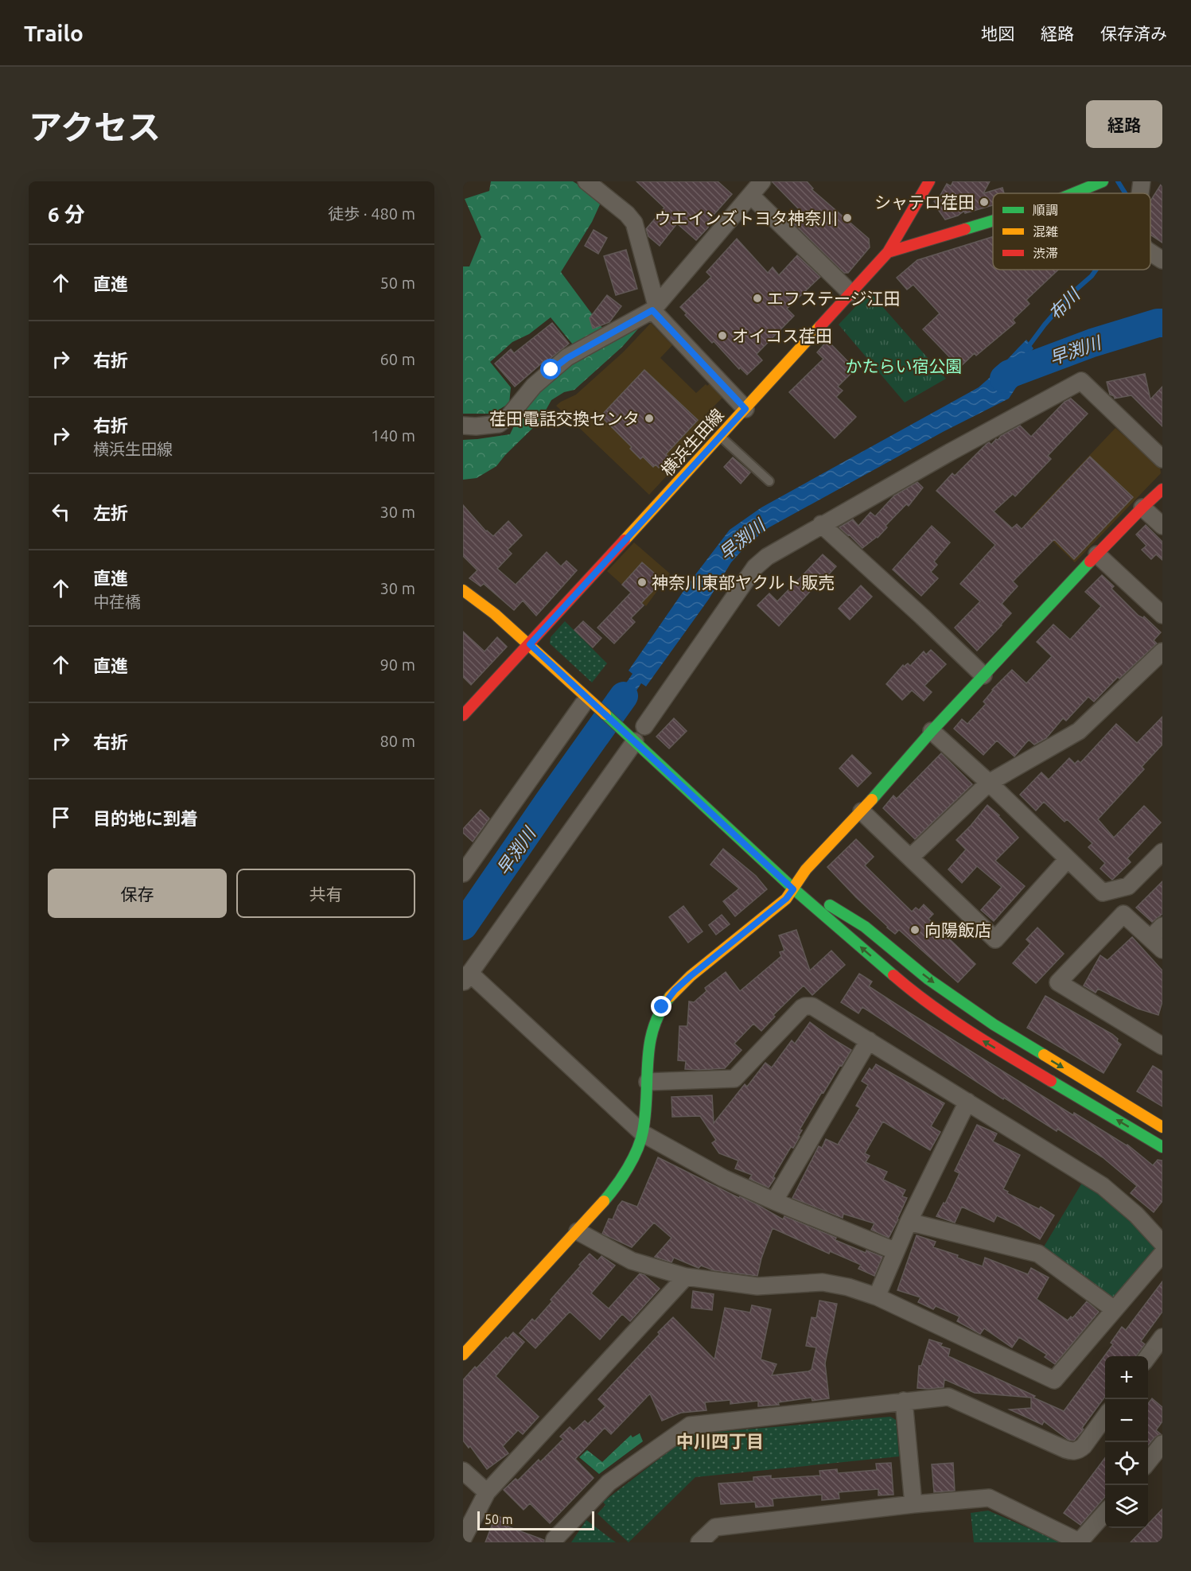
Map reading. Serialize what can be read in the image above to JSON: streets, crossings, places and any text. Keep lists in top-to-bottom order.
{
  "streets": {
    "street": ["横浜生田線"]
  },
  "districts": ["中川四丁目"],
  "water": ["布川", "早渕川"],
  "parks": ["かたらい宿公園"],
  "places": [
    "シャテロ荏田",
    "ウエインズトヨタ神奈川",
    "エフステージ江田",
    "オイコス荏田",
    "荏田電話交換センタ",
    "神奈川東部ヤクルト販売",
    "向陽飯店"
  ],
  "legend": ["順調", "混雑", "渋滞"],
  "scale_bar": "50 m",
  "page": {
    "header": "Trailo",
    "nav": ["地図", "経路", "保存済み"],
    "title": "アクセス",
    "buttons": [
      "経路",
      ["保存", "共有"]
    ],
    "heading": ["6 分", "徒歩 · 480 m"],
    "list": [
      ["直進", "50 m"],
      ["右折", "60 m"],
      ["右折", "横浜生田線", "140 m"],
      ["左折", "30 m"],
      ["直進", "中荏橋", "30 m"],
      ["直進", "90 m"],
      ["右折", "80 m"],
      "目的地に到着"
    ],
    "map_buttons": ["+", "−"],
    "scale": "50 m"
  }
}
